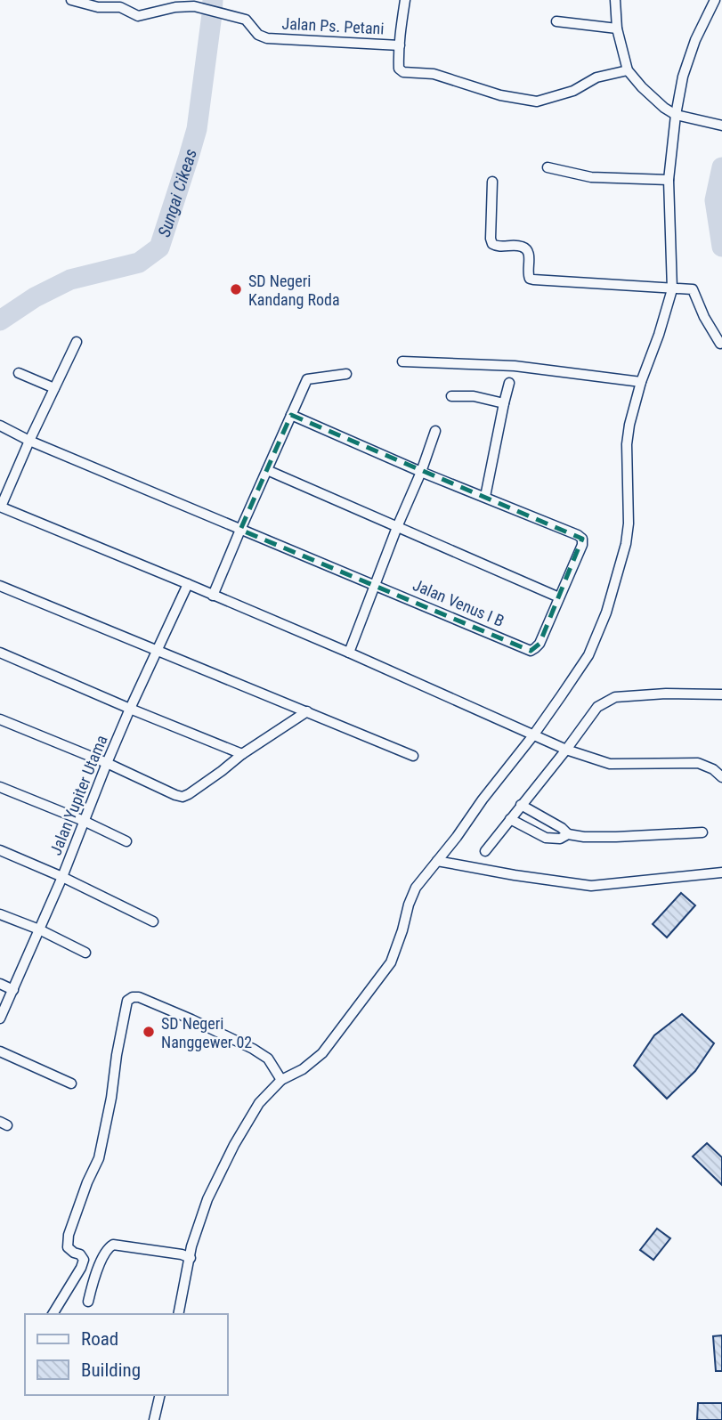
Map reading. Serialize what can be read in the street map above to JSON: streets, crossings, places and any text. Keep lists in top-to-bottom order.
{
  "streets": {
    "street": ["Jalan Ps. Petani", "Jalan Venus I B", "Jalan Yupiter Utama"]
  },
  "water": ["Sungai Cikeas"],
  "places": ["SD Negeri Kandang Roda", "SD Negeri Nanggewer 02"],
  "legend": ["Road", "Building"]
}
